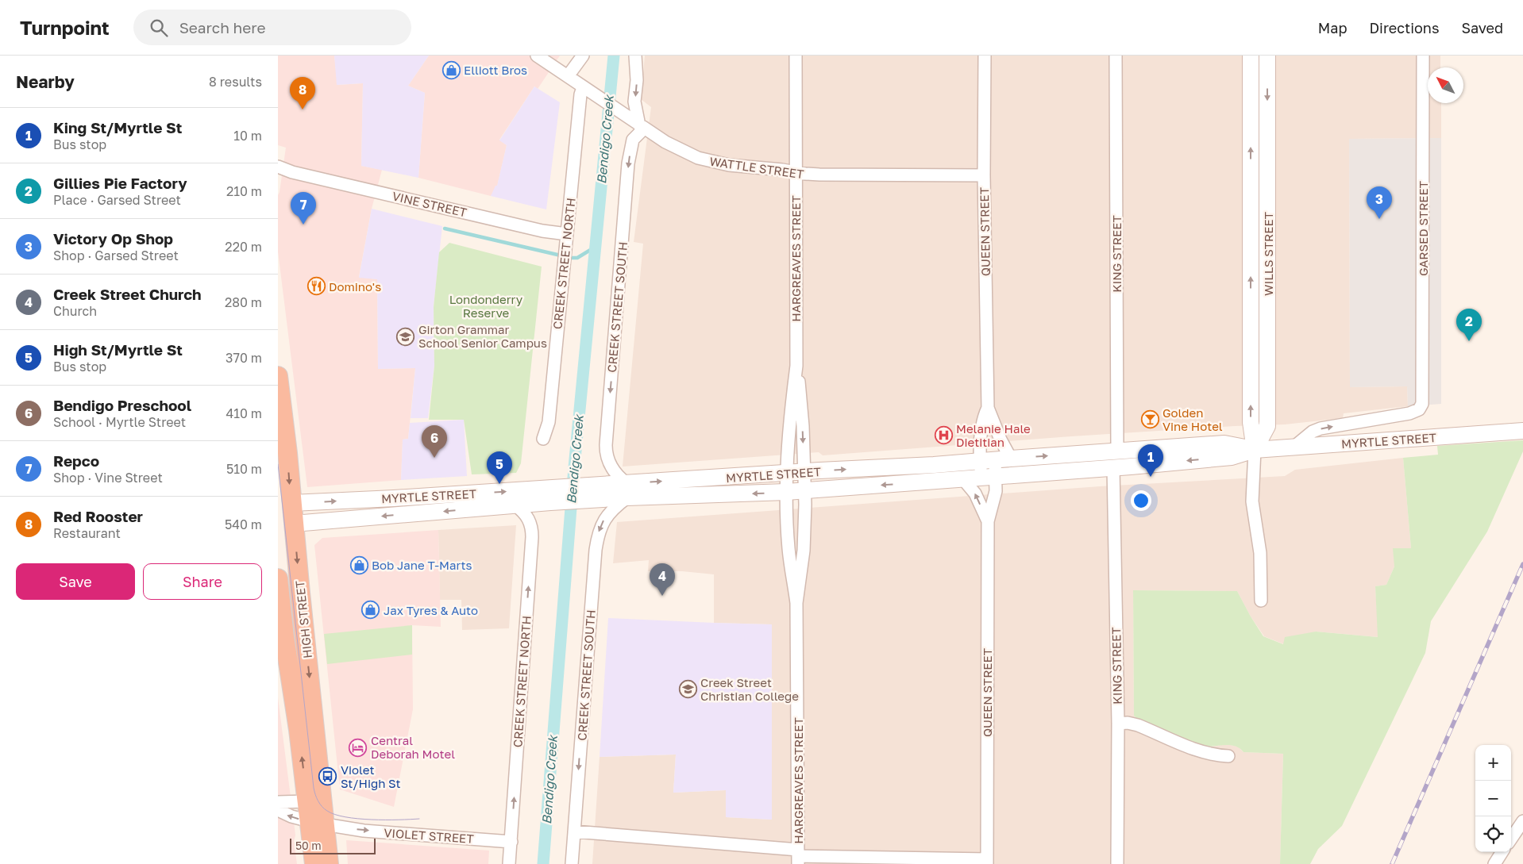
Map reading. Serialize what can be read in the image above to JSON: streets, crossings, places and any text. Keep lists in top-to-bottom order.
{
  "streets": {
    "highway": ["HIGH STREET"],
    "main road": ["WILLS STREET", "MYRTLE STREET"],
    "street": [
      "WATTLE STREET",
      "VINE STREET",
      "GARSED STREET",
      "QUEEN STREET",
      "KING STREET",
      "HARGREAVES STREET",
      "CREEK STREET NORTH",
      "CREEK STREET SOUTH",
      "VIOLET STREET"
    ]
  },
  "crossings": [
    ["WATTLE STREET", "QUEEN STREET"],
    ["WATTLE STREET", "HARGREAVES STREET"],
    ["WATTLE STREET", "CREEK STREET NORTH"],
    ["WATTLE STREET", "CREEK STREET SOUTH"],
    ["VINE STREET", "CREEK STREET NORTH"],
    ["GARSED STREET", "MYRTLE STREET"],
    ["QUEEN STREET", "MYRTLE STREET"],
    ["KING STREET", "MYRTLE STREET"],
    ["WILLS STREET", "MYRTLE STREET"],
    ["HARGREAVES STREET", "MYRTLE STREET"],
    ["CREEK STREET NORTH", "MYRTLE STREET"],
    ["CREEK STREET NORTH", "VIOLET STREET"],
    ["CREEK STREET SOUTH", "MYRTLE STREET"],
    ["MYRTLE STREET", "HIGH STREET"],
    ["HIGH STREET", "VIOLET STREET"]
  ],
  "one_way": ["GARSED STREET", "CREEK STREET NORTH", "CREEK STREET SOUTH"],
  "water": ["Bendigo Creek"],
  "parks": ["Londonderry Reserve"],
  "places": {
    "shop": ["Elliott Bros", "Bob Jane T-Marts", "Jax Tyres & Auto"],
    "restaurant": ["Domino's"],
    "school or university": ["Girton Grammar School Senior Campus", "Creek Street Christian College"],
    "bar": ["Golden Vine Hotel"],
    "hospital": ["Melanie Hale Dietitian"],
    "hotel": ["Central Deborah Motel"],
    "bus stop": ["Violet St/High St"]
  },
  "scale_bar": "50 m",
  "north": "top left",
  "page": {
    "header": "Turnpoint",
    "search": "Search here",
    "nav": ["Map", "Directions", "Saved"],
    "heading": ["Nearby", "8 results"],
    "pins": [
      "8",
      "3",
      "7",
      "2",
      "6",
      "1",
      "5",
      "4"
    ],
    "list": [
      {
        "mark": "1",
        "name": "King St/Myrtle St",
        "note": "Bus stop",
        "value": "10 m"
      },
      {
        "mark": "2",
        "name": "Gillies Pie Factory",
        "note": "Place · Garsed Street",
        "value": "210 m"
      },
      {
        "mark": "3",
        "name": "Victory Op Shop",
        "note": "Shop · Garsed Street",
        "value": "220 m"
      },
      {
        "mark": "4",
        "name": "Creek Street Church",
        "note": "Church",
        "value": "280 m"
      },
      {
        "mark": "5",
        "name": "High St/Myrtle St",
        "note": "Bus stop",
        "value": "370 m"
      },
      {
        "mark": "6",
        "name": "Bendigo Preschool",
        "note": "School · Myrtle Street",
        "value": "410 m"
      },
      {
        "mark": "7",
        "name": "Repco",
        "note": "Shop · Vine Street",
        "value": "510 m"
      },
      {
        "mark": "8",
        "name": "Red Rooster",
        "note": "Restaurant",
        "value": "540 m"
      }
    ],
    "buttons": ["Save", "Share"],
    "map_buttons": ["+", "−"],
    "scale": "50 m"
  }
}
